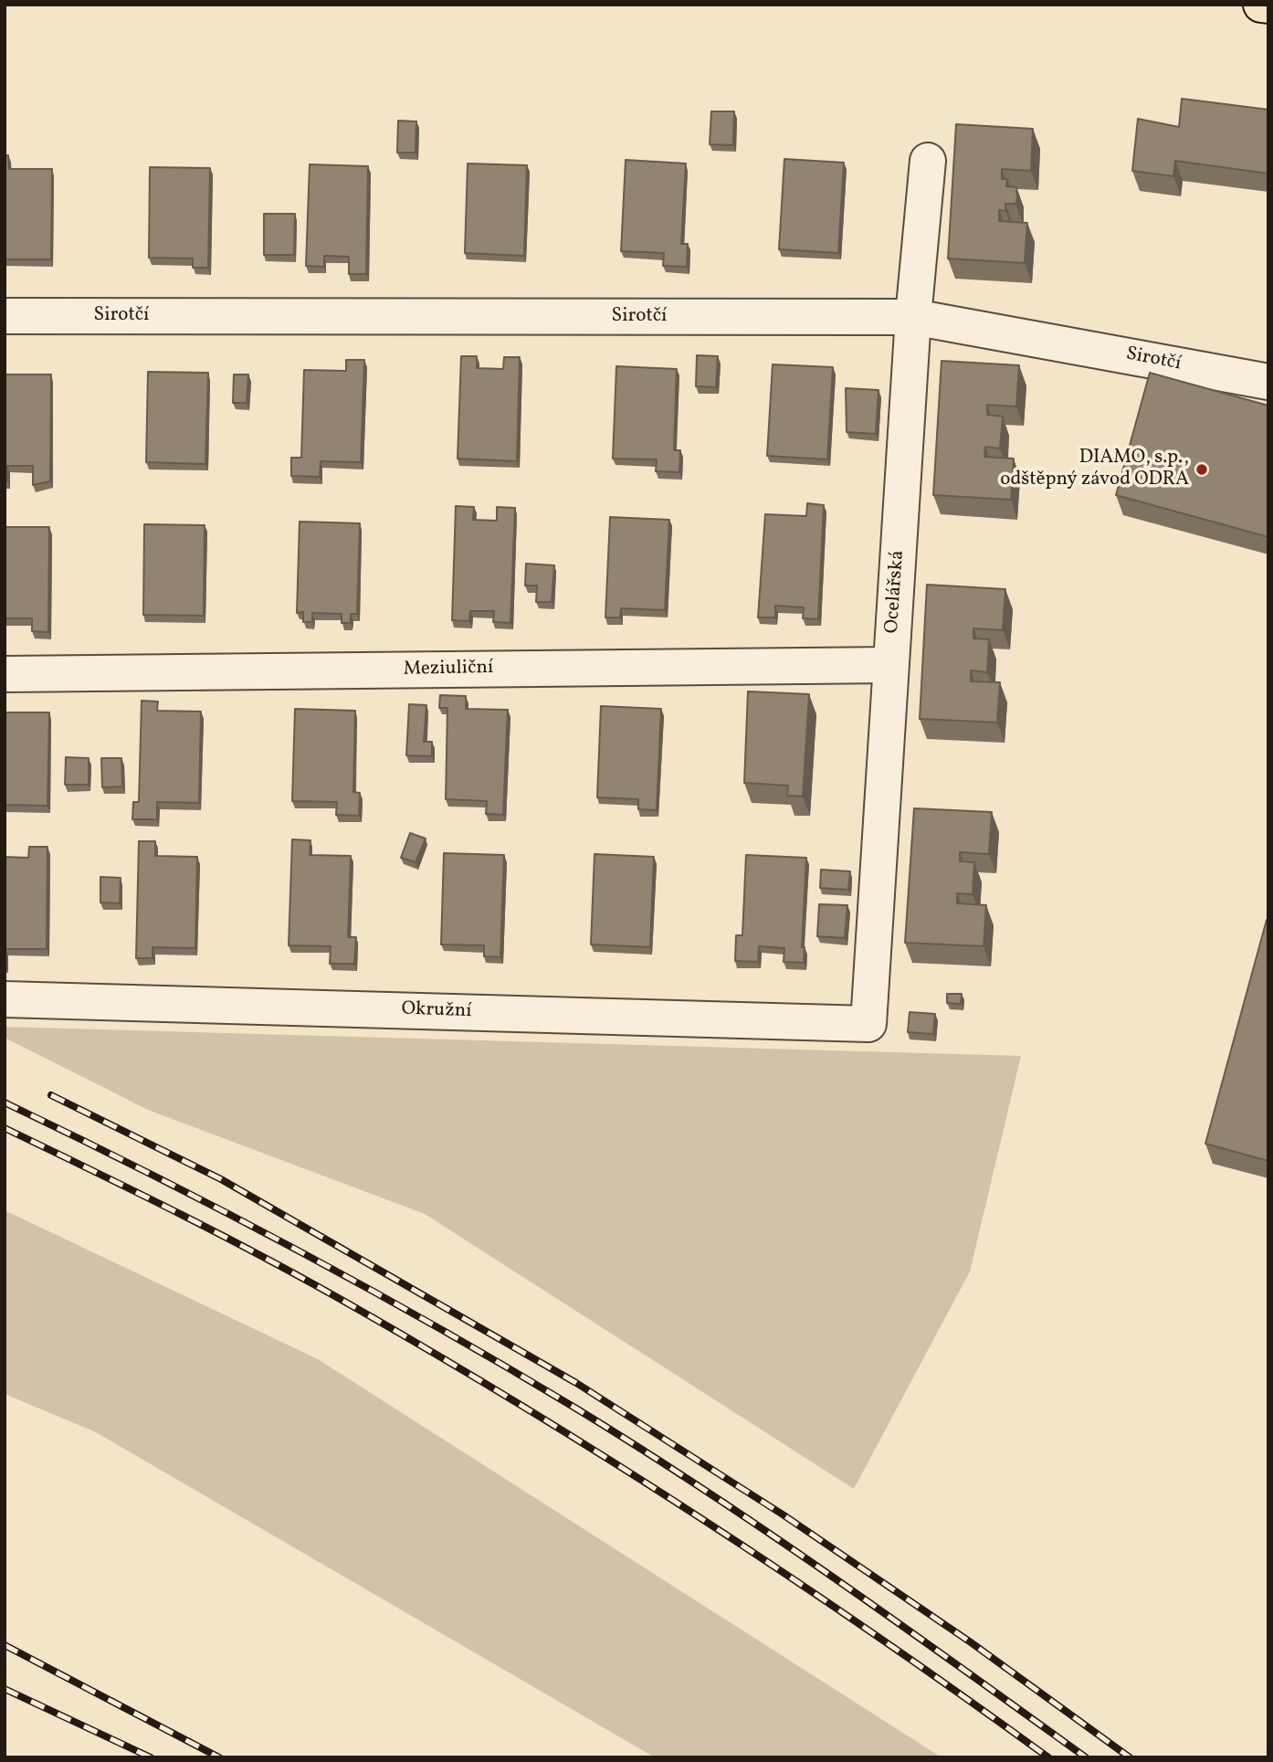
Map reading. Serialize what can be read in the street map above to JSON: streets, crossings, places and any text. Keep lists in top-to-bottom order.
{
  "streets": {
    "street": [
      "Sirotčí",
      "Ocelářská",
      "Meziuliční",
      "Okružní"
    ]
  },
  "crossings": [
    ["Sirotčí", "Ocelářská"],
    ["Ocelářská", "Meziuliční"],
    ["Ocelářská", "Okružní"]
  ],
  "places": ["DIAMO, s.p., odštěpný závod ODRA"]
}
